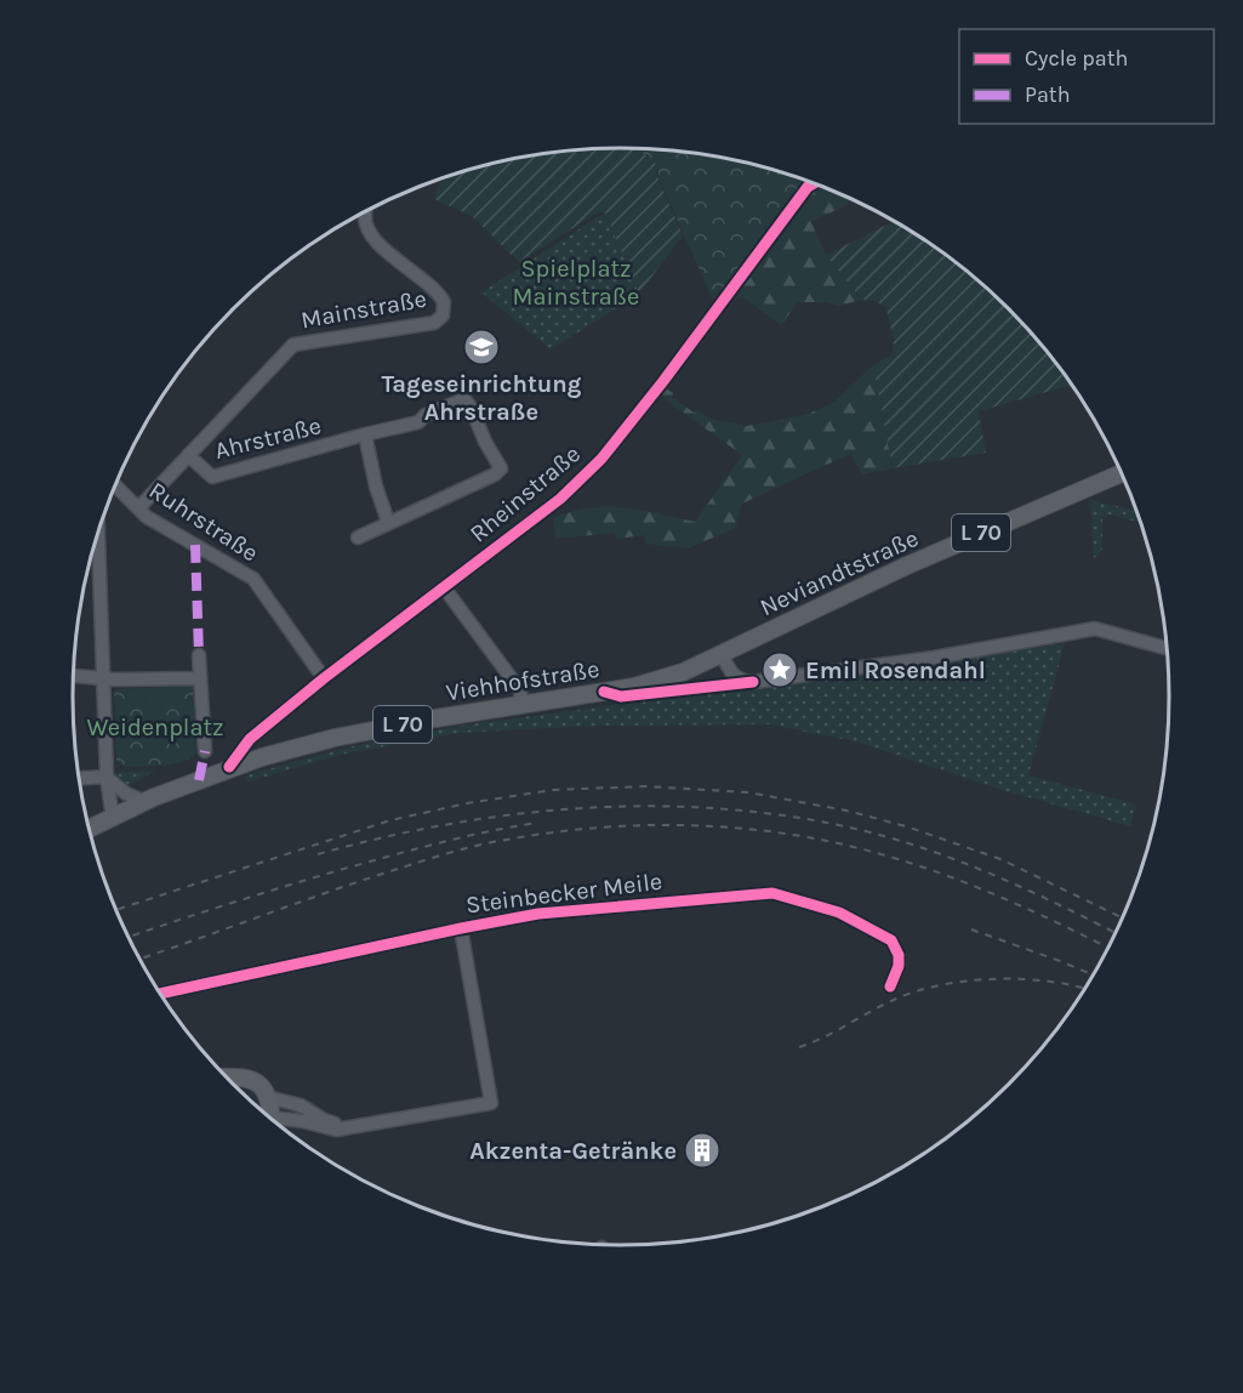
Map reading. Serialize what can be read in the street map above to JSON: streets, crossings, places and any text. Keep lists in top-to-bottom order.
{
  "streets": {
    "main road": ["L 70", "Neviandtstraße", "Viehhofstraße"],
    "street": [
      "Mainstraße",
      "Ahrstraße",
      "Rheinstraße",
      "Ruhrstraße",
      "Steinbecker Meile"
    ]
  },
  "crossings": [
    ["Mainstraße", "Ahrstraße"],
    ["Mainstraße", "Ruhrstraße"],
    ["Rheinstraße", "Ruhrstraße"],
    ["Rheinstraße", "Viehhofstraße"],
    ["Neviandtstraße", "Viehhofstraße"]
  ],
  "parks": ["Spielplatz Mainstraße", "Weidenplatz"],
  "places": {
    "school or university": ["Tageseinrichtung Ahrstraße"],
    "place": ["Emil Rosendahl"],
    "building": ["Akzenta-Getränke"]
  },
  "legend": ["Cycle path", "Path"]
}
